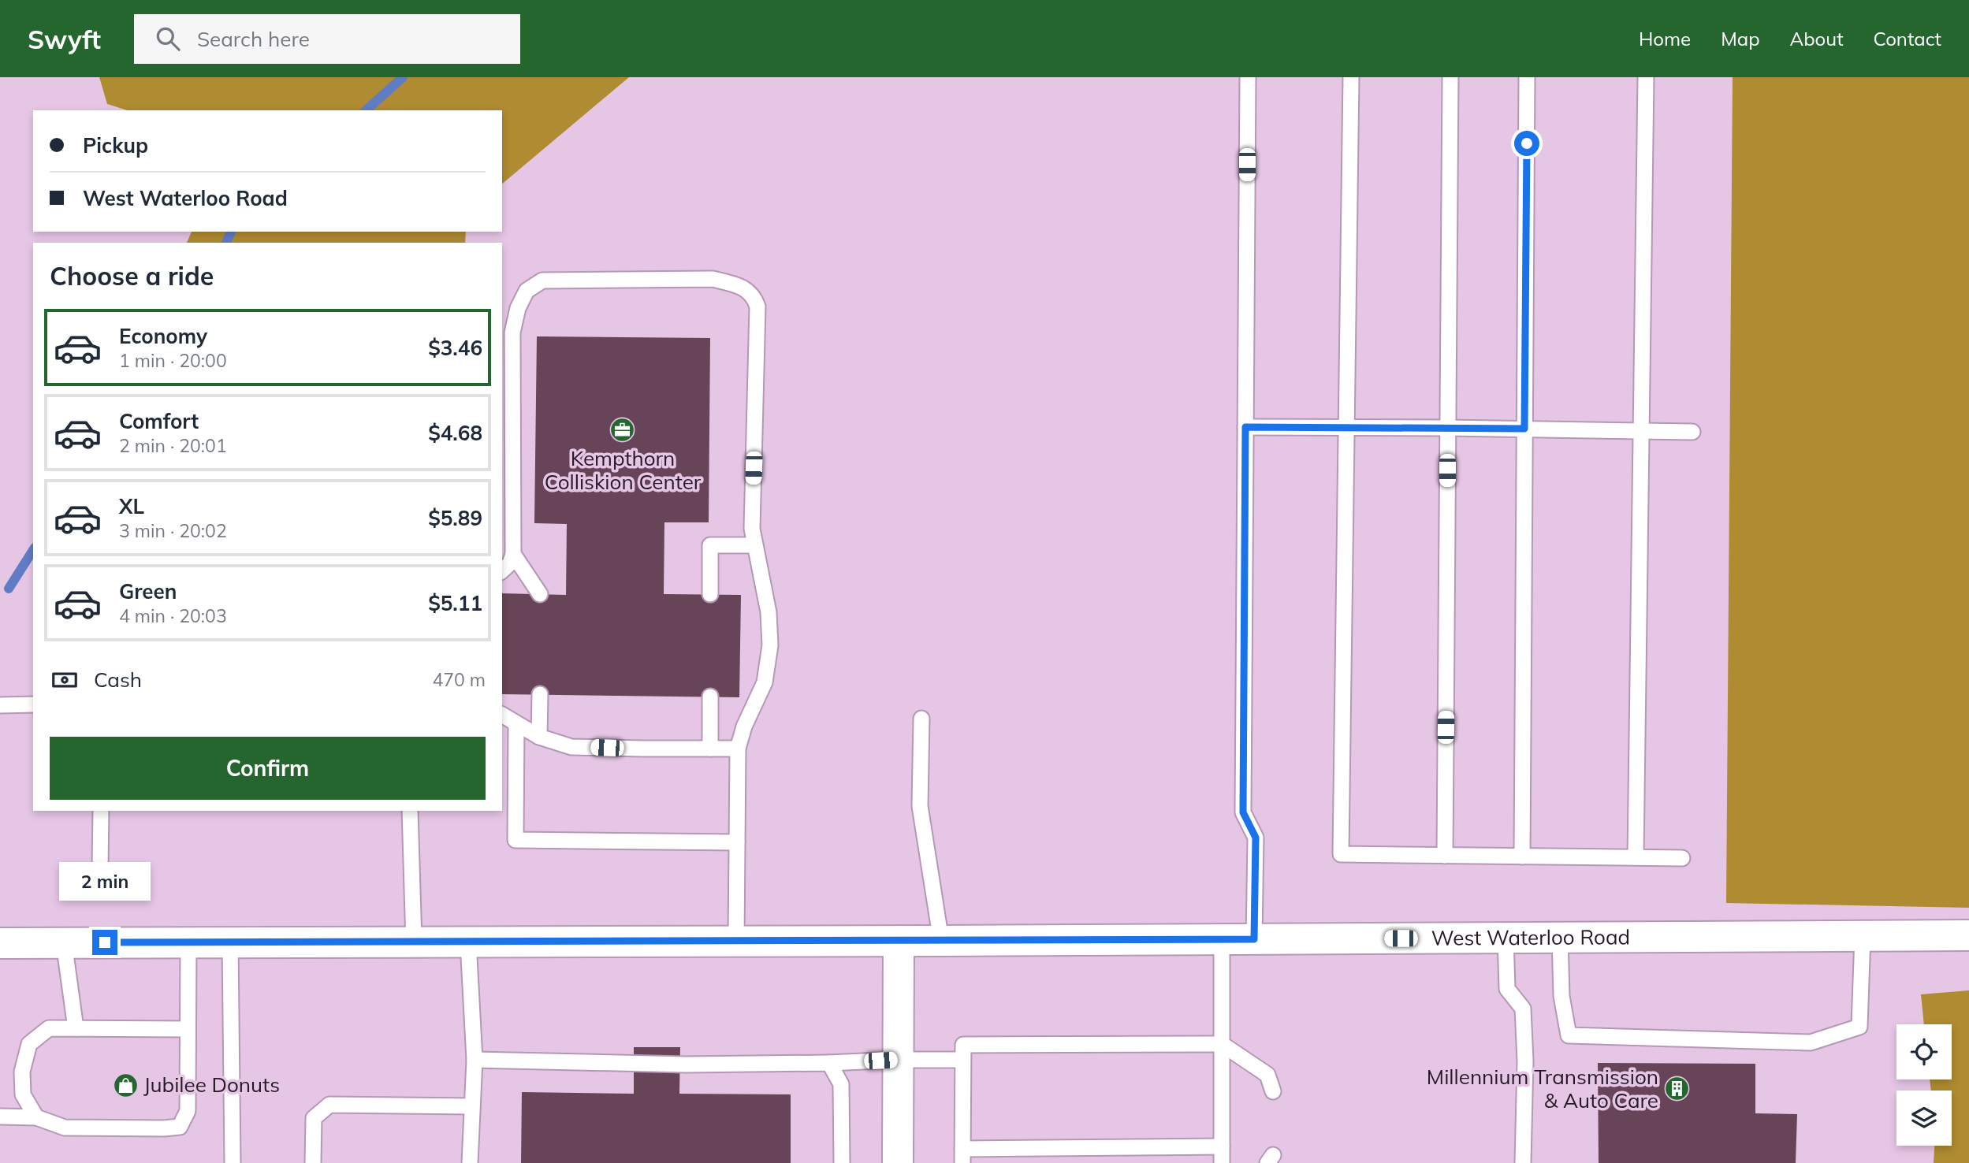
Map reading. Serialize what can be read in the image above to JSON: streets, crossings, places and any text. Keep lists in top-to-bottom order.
{
  "streets": {
    "main road": ["West Waterloo Road"]
  },
  "places": {
    "office": ["Kempthorn Colliskion Center"],
    "shop": ["Jubilee Donuts"],
    "building": ["Millennium Transmission & Auto Care"]
  },
  "page": {
    "header": "Swyft",
    "search": "Search here",
    "nav": [
      "Home",
      "Map",
      "About",
      "Contact"
    ],
    "banner": ["Pickup", "West Waterloo Road"],
    "heading": "Choose a ride",
    "list": [
      {
        "name": "Economy",
        "note": "1 min · 20:00",
        "value": "$3.46"
      },
      {
        "name": "Comfort",
        "note": "2 min · 20:01",
        "value": "$4.68"
      },
      {
        "name": "XL",
        "note": "3 min · 20:02",
        "value": "$5.89"
      },
      {
        "name": "Green",
        "note": "4 min · 20:03",
        "value": "$5.11"
      }
    ],
    "pay": ["Cash", "470 m"],
    "buttons": "Confirm",
    "bubble": "2 min"
  }
}
